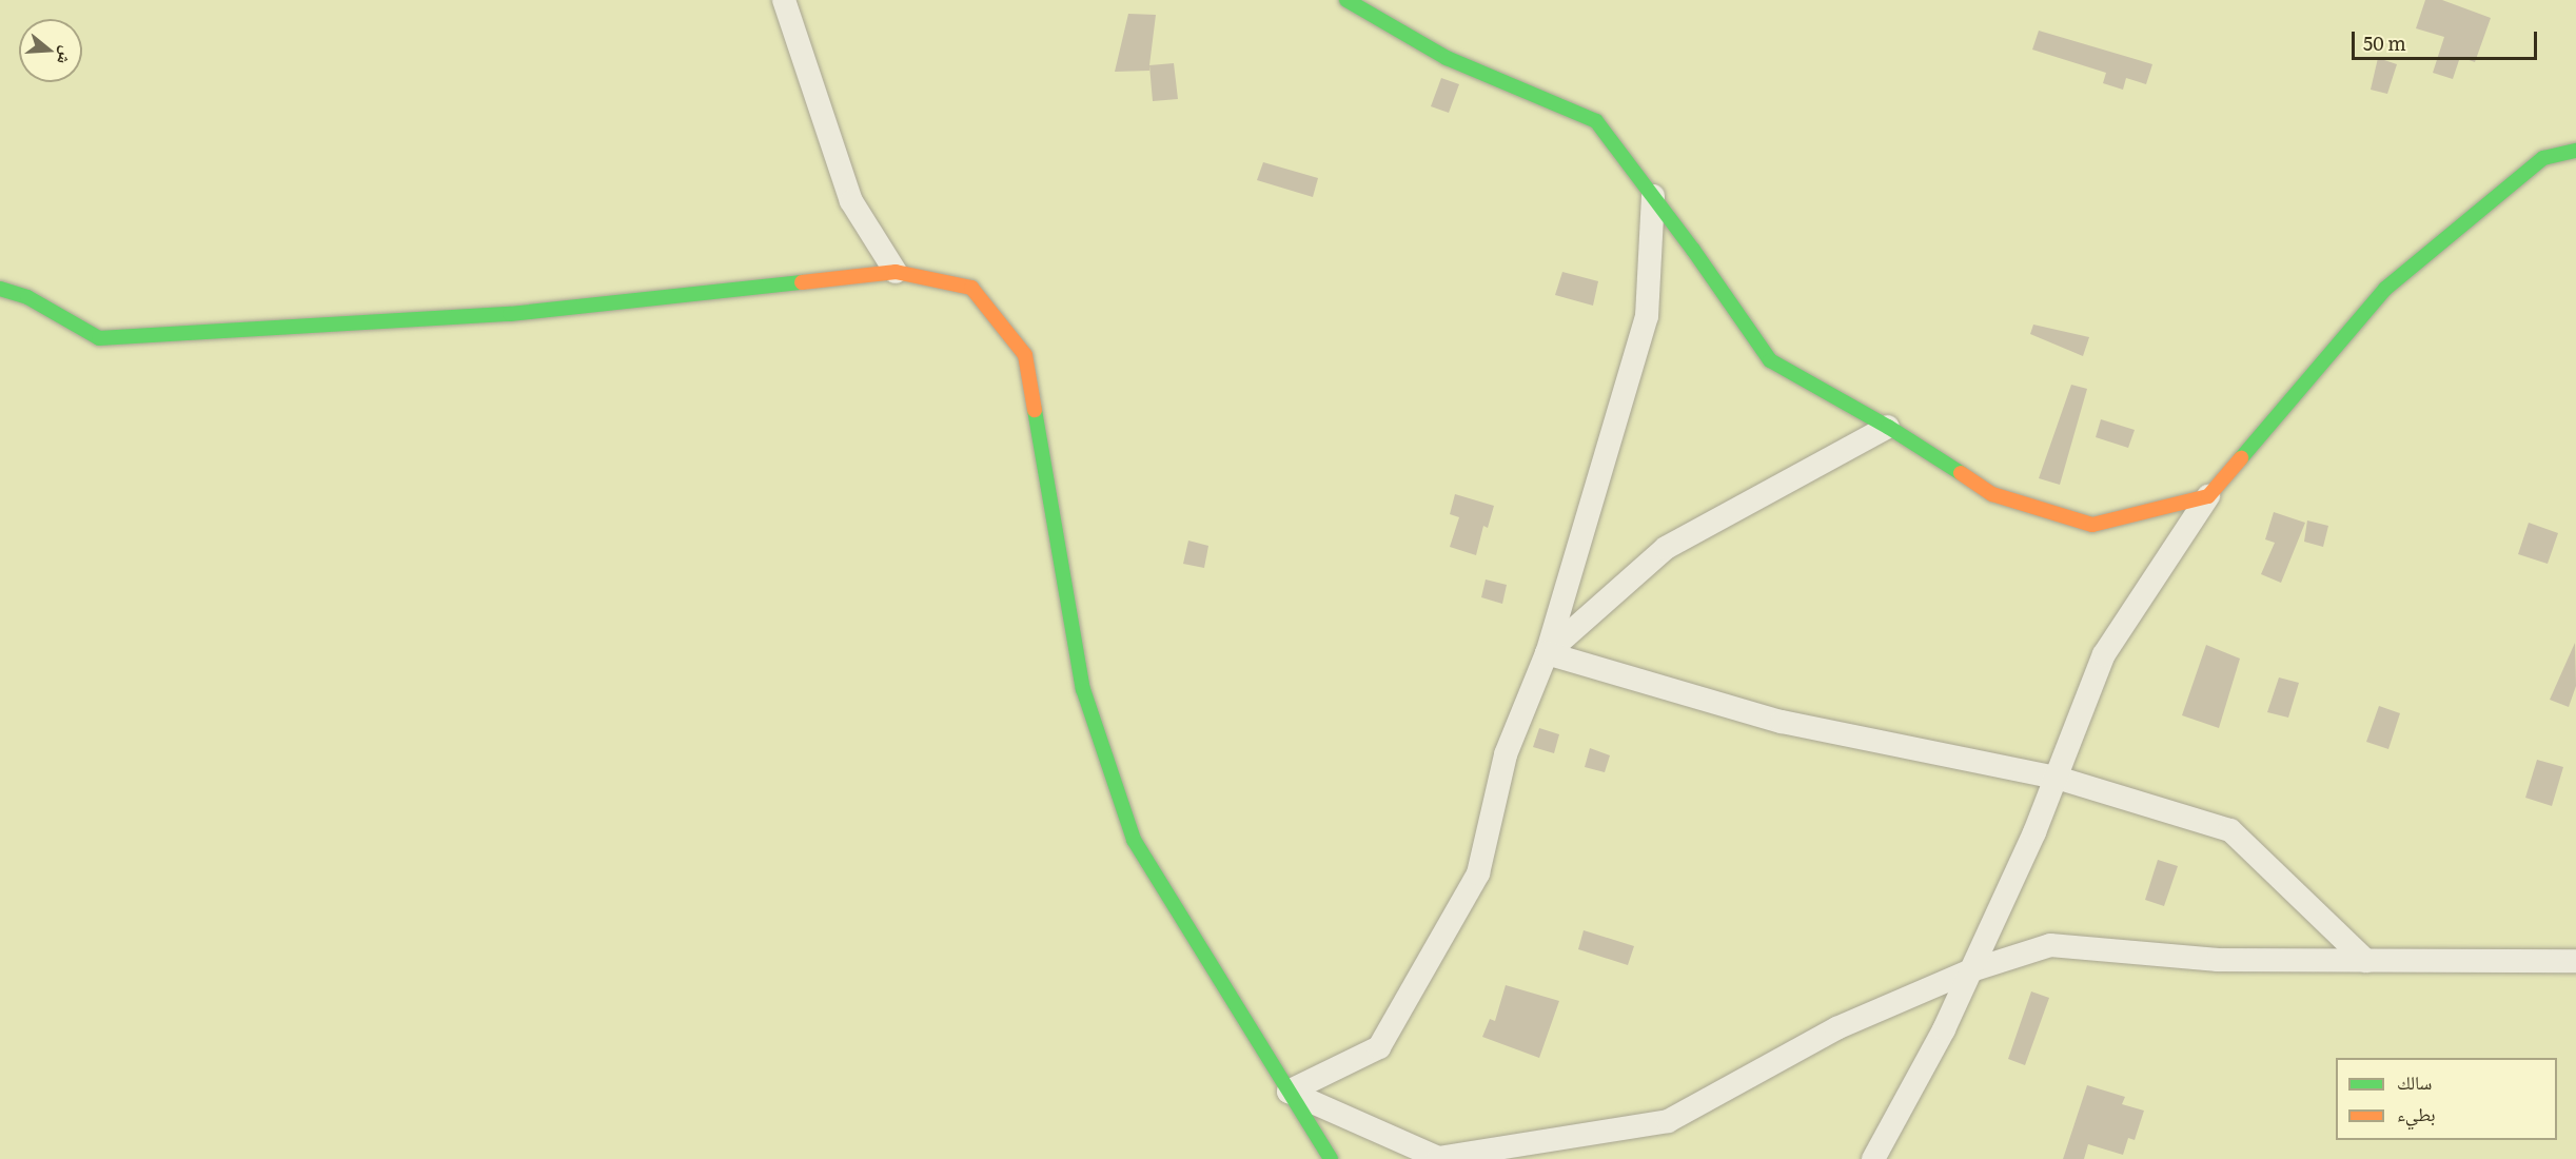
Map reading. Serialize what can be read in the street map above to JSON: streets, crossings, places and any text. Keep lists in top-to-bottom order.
{
  "legend": ["سالك", "بطيء"],
  "scale_bar": "50 m",
  "north": "right"
}
